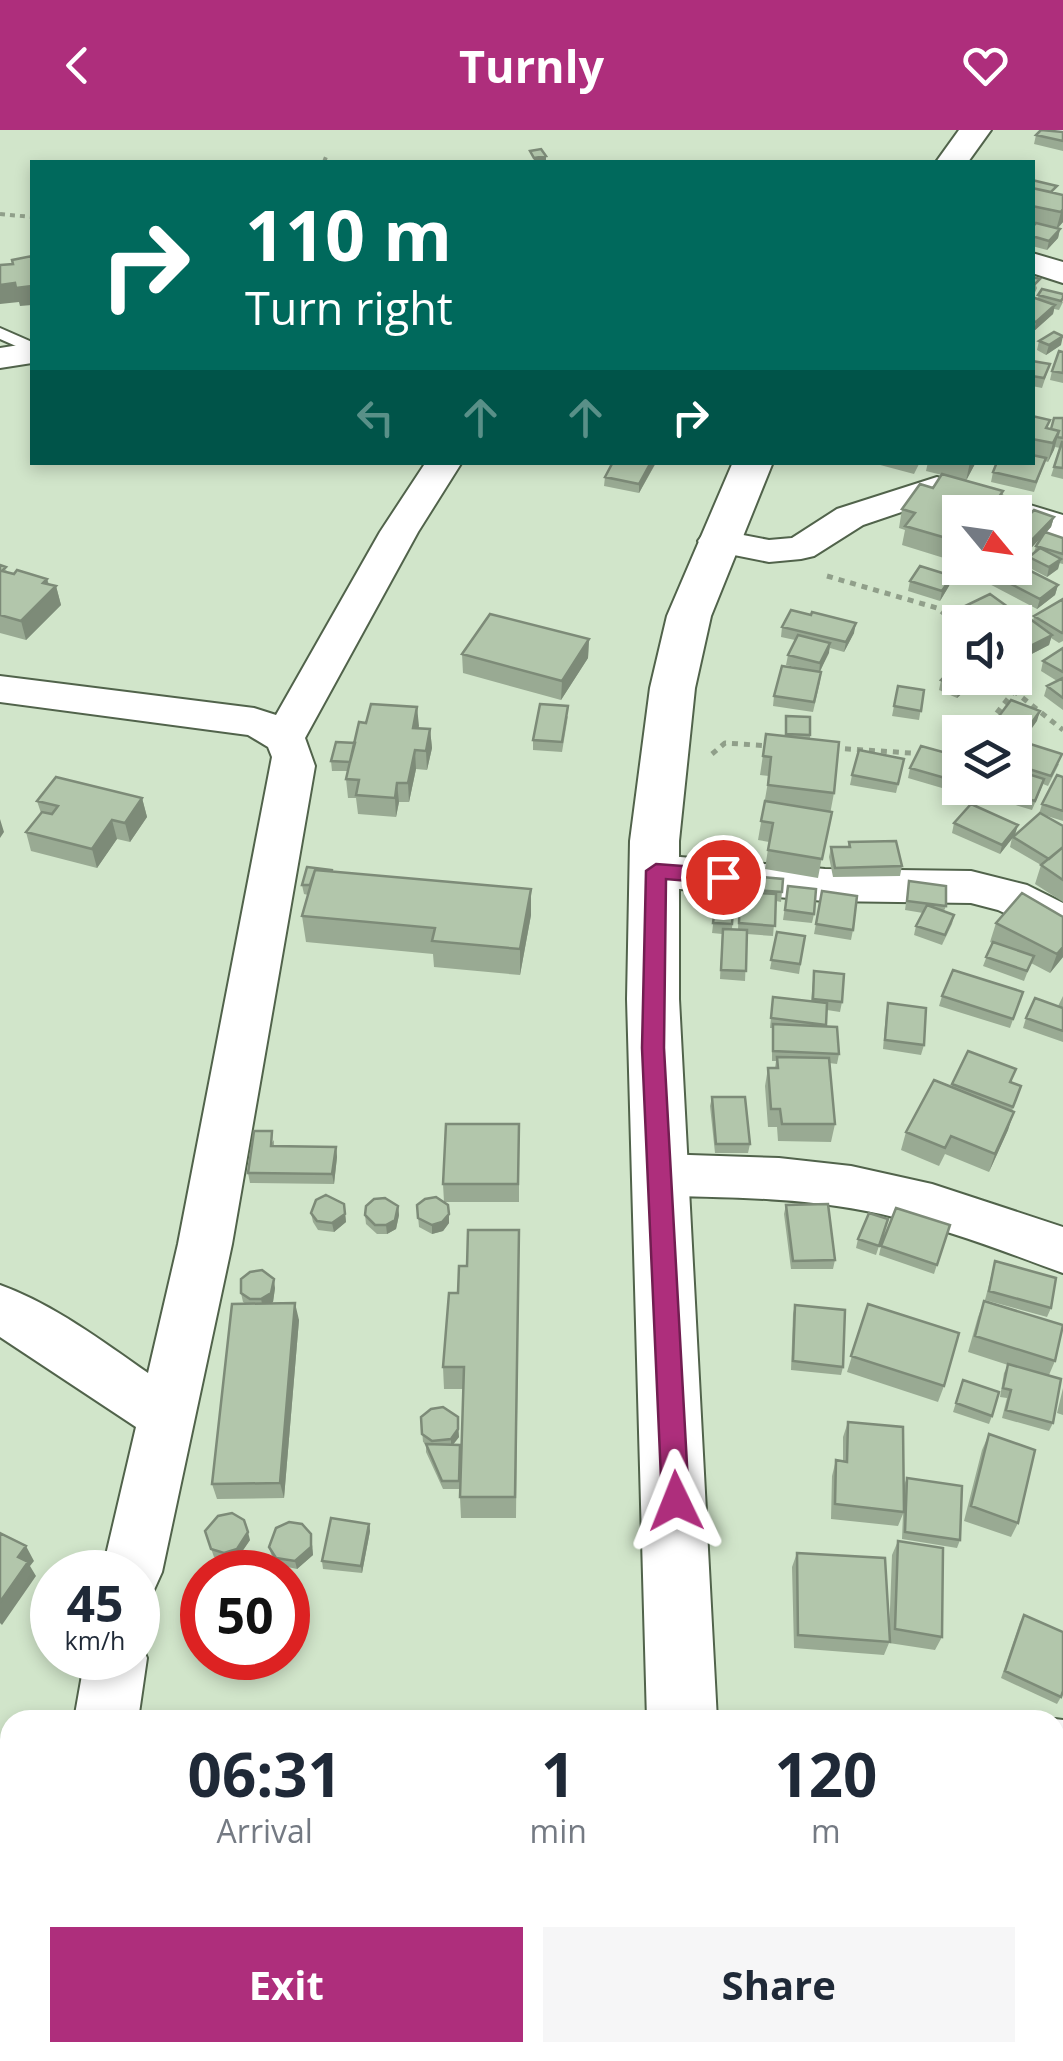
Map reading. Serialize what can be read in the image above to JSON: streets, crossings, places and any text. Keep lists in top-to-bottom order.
{
  "north": "bottom right",
  "page": {
    "header": "Turnly",
    "turn": ["110 m", "Turn right"],
    "speed": "45 km/h",
    "limit": "50",
    "eta": [
      "06:31",
      "Arrival",
      "1",
      "min",
      "120",
      "m"
    ],
    "buttons": ["Exit", "Share"]
  }
}
